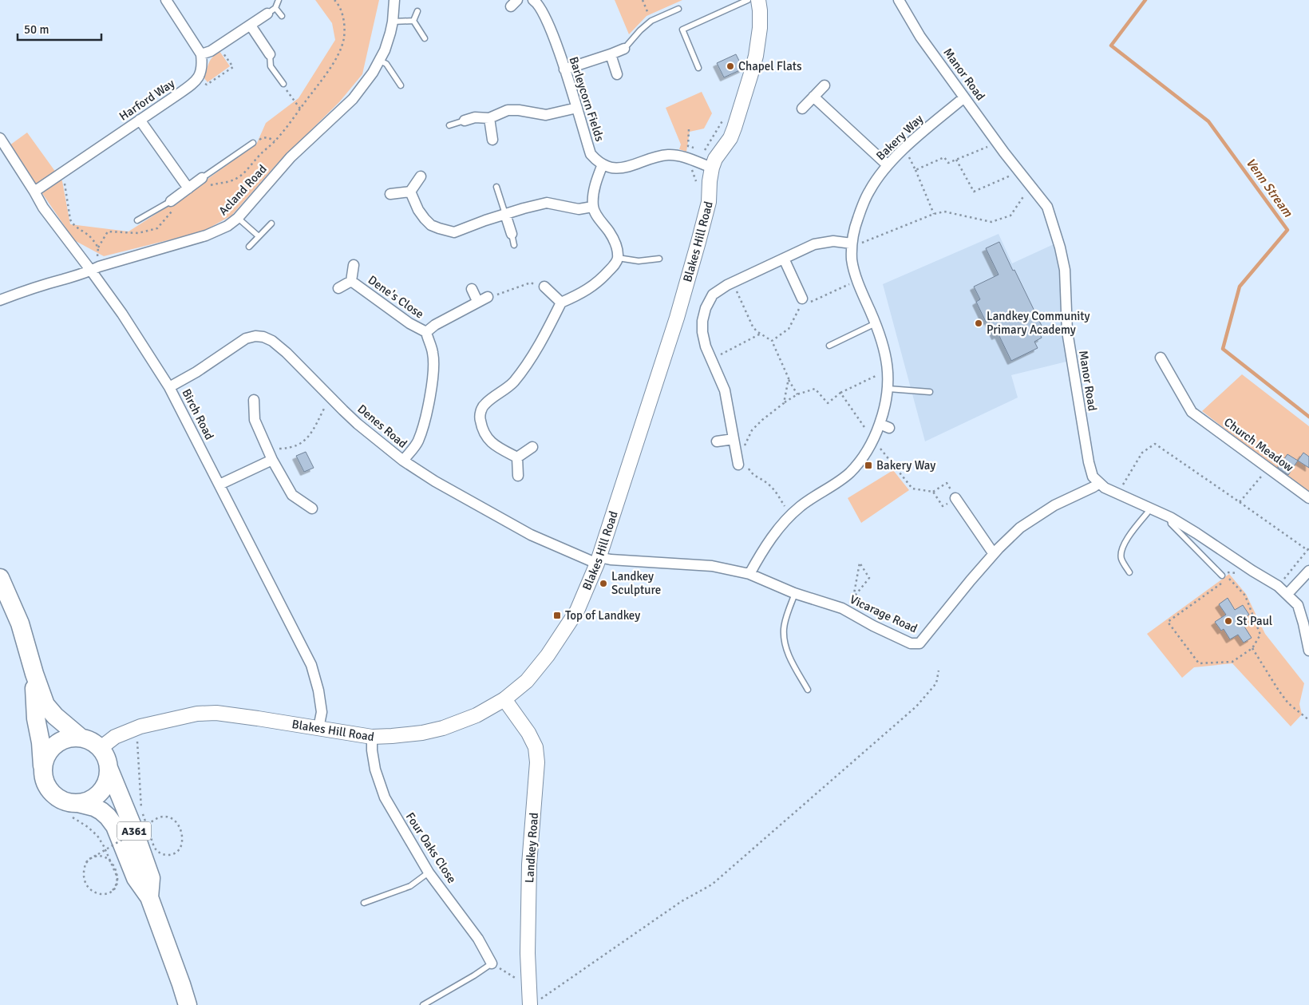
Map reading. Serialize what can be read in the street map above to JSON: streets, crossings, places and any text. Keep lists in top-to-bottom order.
{
  "streets": {
    "highway": ["A361"],
    "street": [
      "Manor Road",
      "Barleycorn Fields",
      "Harford Way",
      "Bakery Way",
      "Acland Road",
      "Blakes Hill Road",
      "Dene's Close",
      "Birch Road",
      "Denes Road",
      "Church Meadow",
      "Vicarage Road",
      "Four Oaks Close",
      "Landkey Road"
    ]
  },
  "crossings": [
    ["Manor Road", "Bakery Way"],
    ["Manor Road", "Vicarage Road"],
    ["Harford Way", "Birch Road"],
    ["Bakery Way", "Vicarage Road"],
    ["Acland Road", "Birch Road"],
    ["Blakes Hill Road", "Birch Road"],
    ["Blakes Hill Road", "Denes Road"],
    ["Blakes Hill Road", "Vicarage Road"],
    ["Blakes Hill Road", "A361"],
    ["Blakes Hill Road", "Four Oaks Close"],
    ["Blakes Hill Road", "Landkey Road"],
    ["Dene's Close", "Denes Road"],
    ["Birch Road", "Denes Road"],
    ["Denes Road", "Vicarage Road"]
  ],
  "water": ["Venn Stream"],
  "places": {
    "other": [
      "Chapel Flats",
      "Landkey Community Primary Academy",
      "Landkey Sculpture",
      "St Paul"
    ],
    "transit": ["Bakery Way", "Top of Landkey"]
  },
  "scale_bar": "50 m"
}
